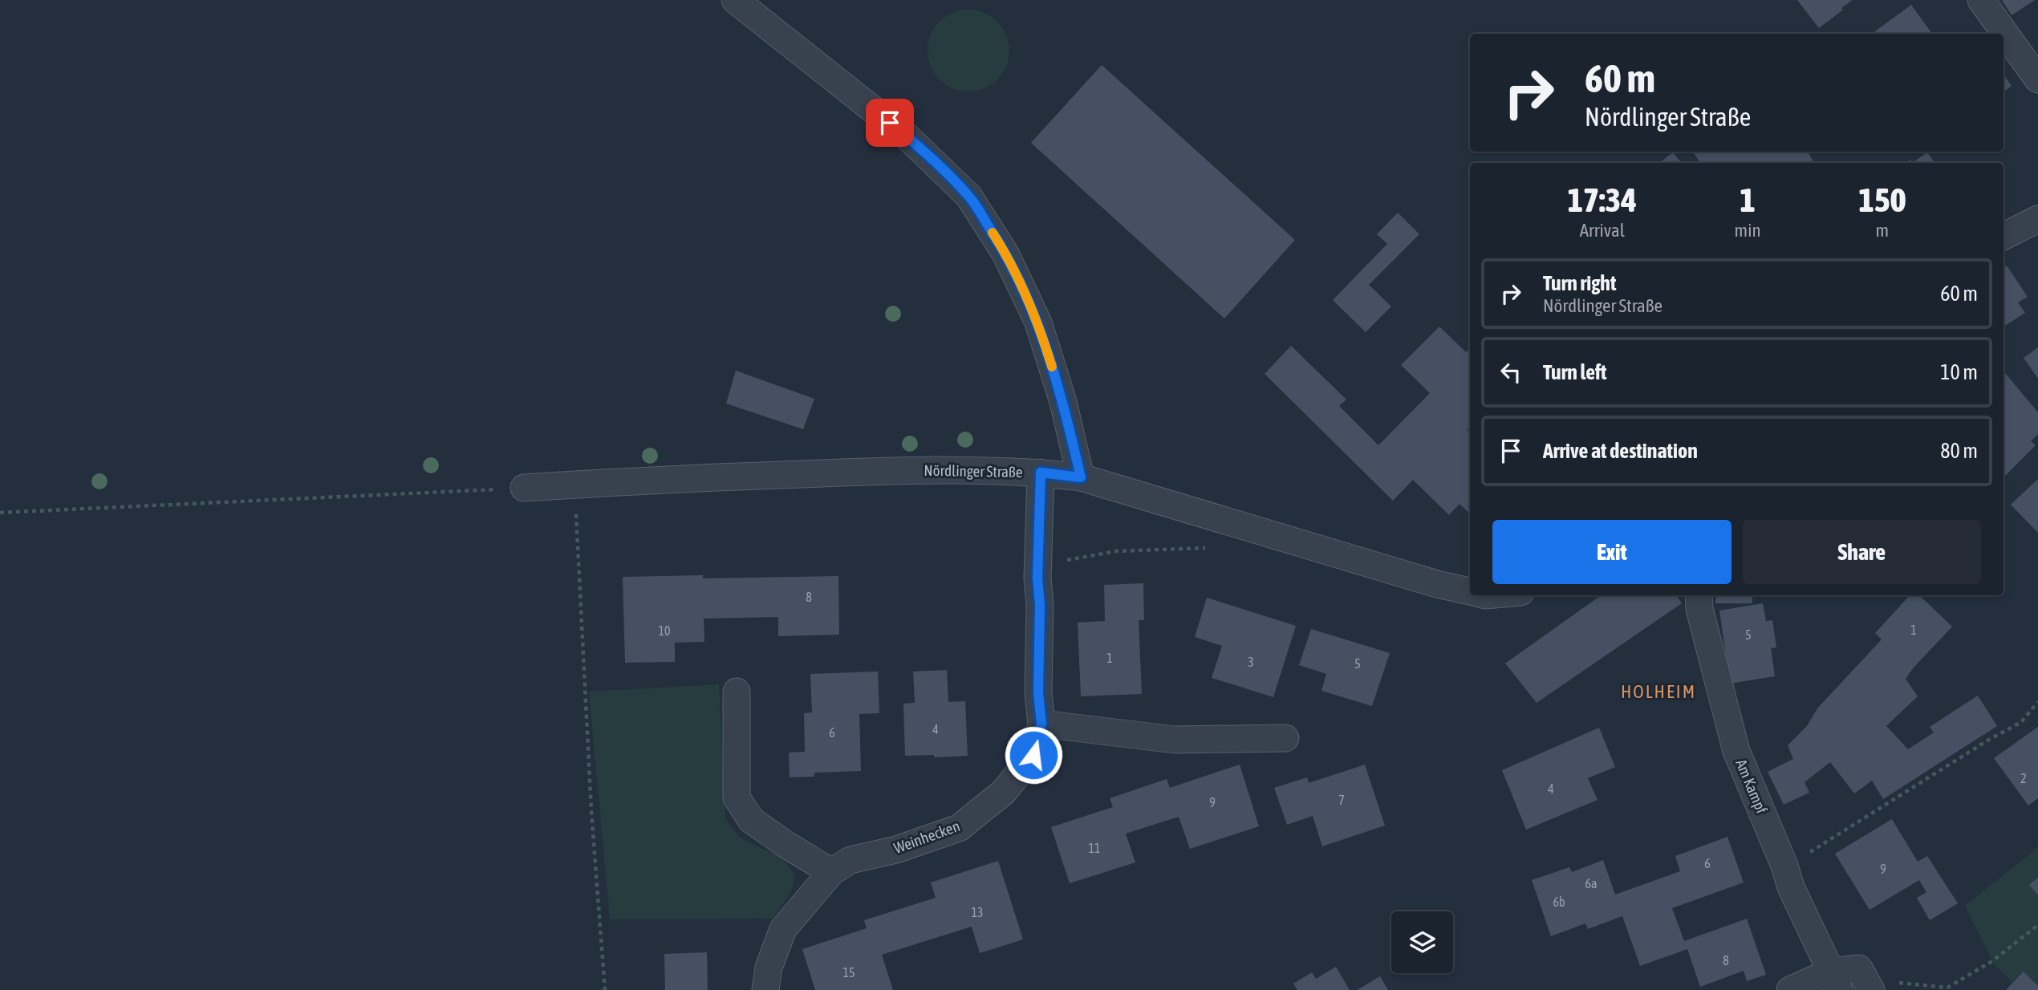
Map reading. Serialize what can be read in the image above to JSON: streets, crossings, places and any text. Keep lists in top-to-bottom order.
{
  "streets": {
    "street": ["Nördlinger Straße", "Am Kampf", "Weinhecken"]
  },
  "crossings": [
    ["Nördlinger Straße", "Weinhecken"]
  ],
  "districts": ["HOLHEIM"],
  "house_numbers": [
    "8",
    "1",
    "10",
    "5",
    "1",
    "3",
    "5",
    "4",
    "6",
    "2",
    "4",
    "7",
    "9",
    "11",
    "6",
    "9",
    "6a",
    "6b",
    "13",
    "8",
    "15"
  ],
  "page": {
    "turn": ["60 m", "Nördlinger Straße"],
    "eta": [
      "17:34",
      "Arrival",
      "1",
      "min",
      "150",
      "m"
    ],
    "list": [
      {
        "name": "Turn right",
        "note": "Nördlinger Straße",
        "value": "60 m"
      },
      {
        "name": "Turn left",
        "value": "10 m"
      },
      {
        "name": "Arrive at destination",
        "value": "80 m"
      }
    ],
    "buttons": ["Exit", "Share"]
  }
}
